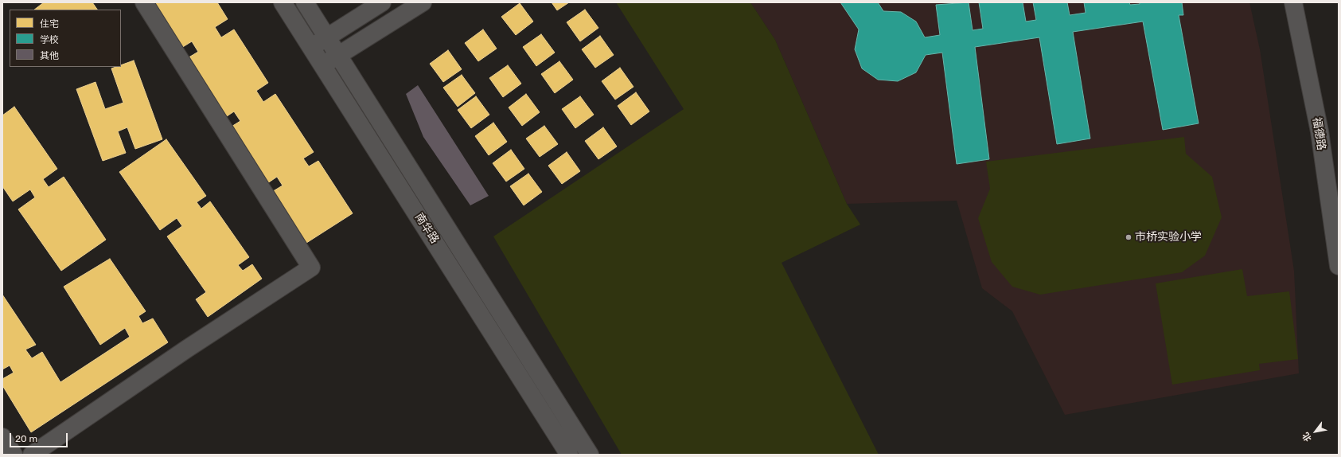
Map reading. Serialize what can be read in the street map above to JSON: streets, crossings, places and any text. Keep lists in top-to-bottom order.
{
  "streets": {
    "street": ["福德路", "南华路"]
  },
  "places": ["市桥实验小学"],
  "legend": ["住宅", "学校", "其他"],
  "scale_bar": "20 m",
  "north": "bottom left"
}
